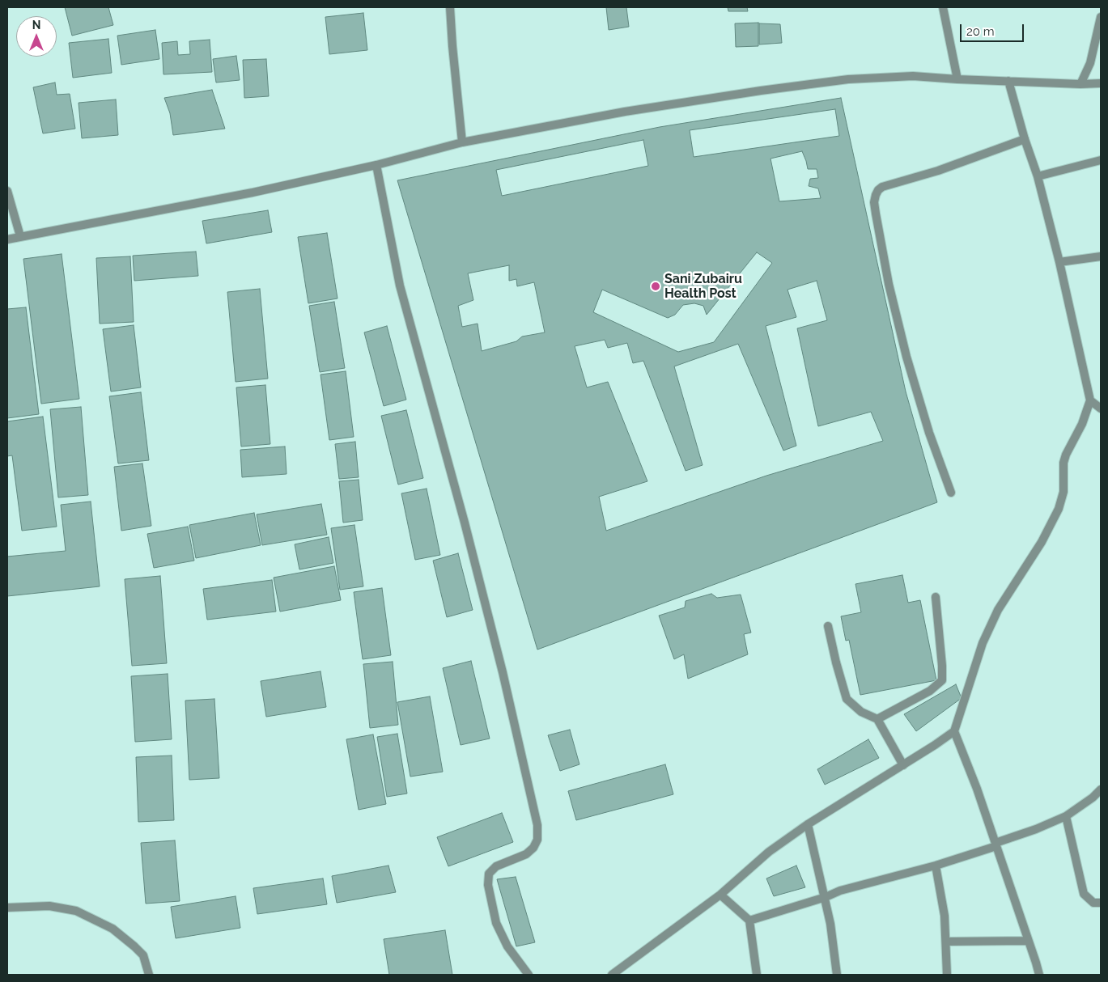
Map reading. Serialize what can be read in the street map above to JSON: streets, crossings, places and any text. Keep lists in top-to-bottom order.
{
  "places": ["Sani Zubairu Health Post"],
  "scale_bar": "20 m",
  "north": "top"
}
